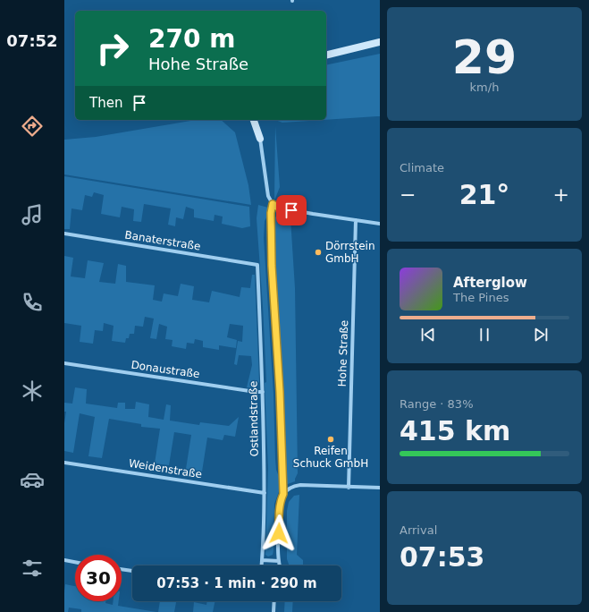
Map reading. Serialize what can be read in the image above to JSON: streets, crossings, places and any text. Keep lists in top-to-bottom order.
{
  "streets": {
    "street": [
      "Banaterstraße",
      "Hohe Straße",
      "Donaustraße",
      "Ostlandstraße",
      "Weidenstraße"
    ]
  },
  "crossings": [
    ["Banaterstraße", "Ostlandstraße"],
    ["Donaustraße", "Ostlandstraße"],
    ["Ostlandstraße", "Weidenstraße"]
  ],
  "places": ["Dörrstein GmbH", "Reifen Schuck GmbH"],
  "page": {
    "tabs": "07:52",
    "tile": [
      ["29", "km/h"],
      "Climate",
      ["Range · 83%", "415 km"],
      ["Arrival", "07:53"]
    ],
    "turn": ["270 m", "Hohe Straße"],
    "then": "Then",
    "heat": ["−", "21°", "+"],
    "song": ["Afterglow", "The Pines"],
    "limit": "30",
    "trip": "07:53 · 1 min · 290 m"
  }
}
